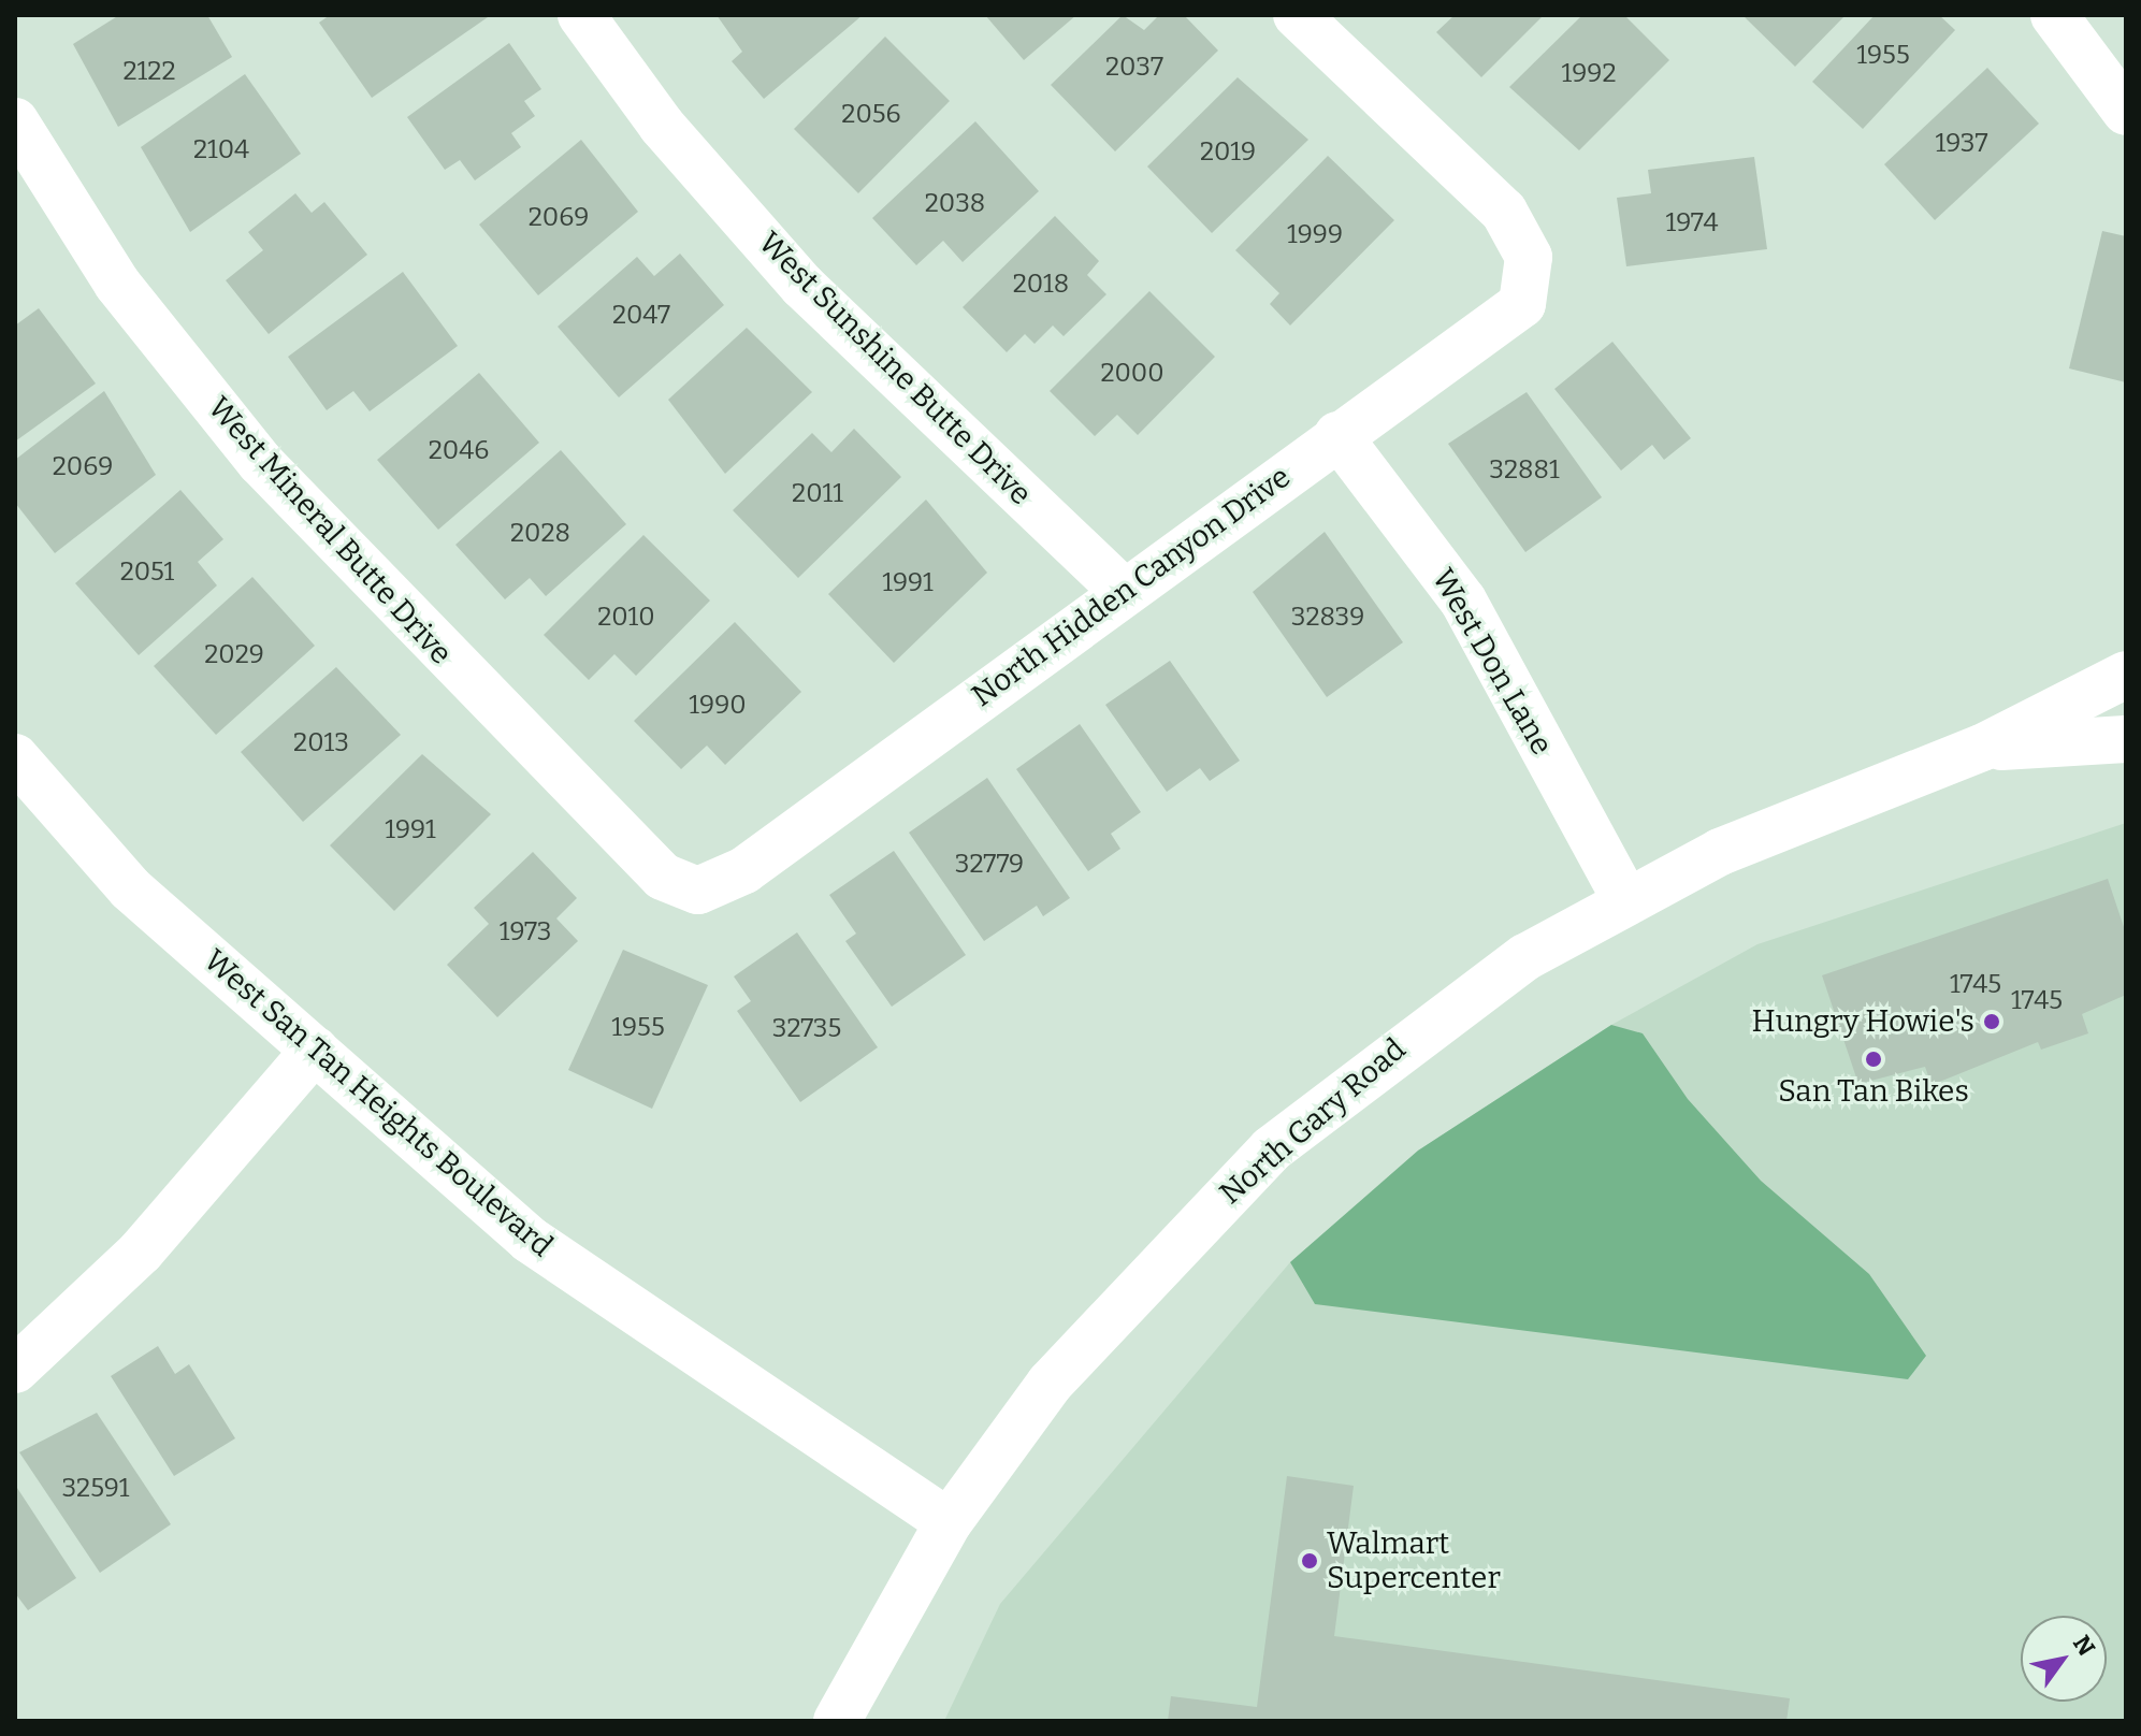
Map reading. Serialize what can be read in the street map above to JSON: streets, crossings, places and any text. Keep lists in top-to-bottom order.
{
  "streets": {
    "street": [
      "West Sunshine Butte Drive",
      "West Mineral Butte Drive",
      "North Hidden Canyon Drive",
      "West Don Lane",
      "West San Tan Heights Boulevard",
      "North Gary Road"
    ]
  },
  "crossings": [
    ["West Sunshine Butte Drive", "North Hidden Canyon Drive"],
    ["West Mineral Butte Drive", "North Hidden Canyon Drive"],
    ["North Hidden Canyon Drive", "West Don Lane"],
    ["West Don Lane", "North Gary Road"],
    ["West San Tan Heights Boulevard", "North Gary Road"]
  ],
  "places": ["Hungry Howie's", "San Tan Bikes", "Walmart Supercenter"],
  "house_numbers": [
    "1955",
    "2037",
    "2122",
    "1992",
    "2056",
    "1937",
    "2104",
    "2019",
    "2038",
    "2069",
    "1974",
    "1999",
    "2018",
    "2047",
    "2000",
    "2046",
    "2069",
    "32881",
    "2011",
    "2028",
    "2051",
    "1991",
    "2010",
    "32839",
    "2029",
    "1990",
    "2013",
    "1991",
    "32779",
    "1973",
    "1745",
    "1745",
    "1955",
    "32735",
    "32591"
  ],
  "north": "top right"
}
